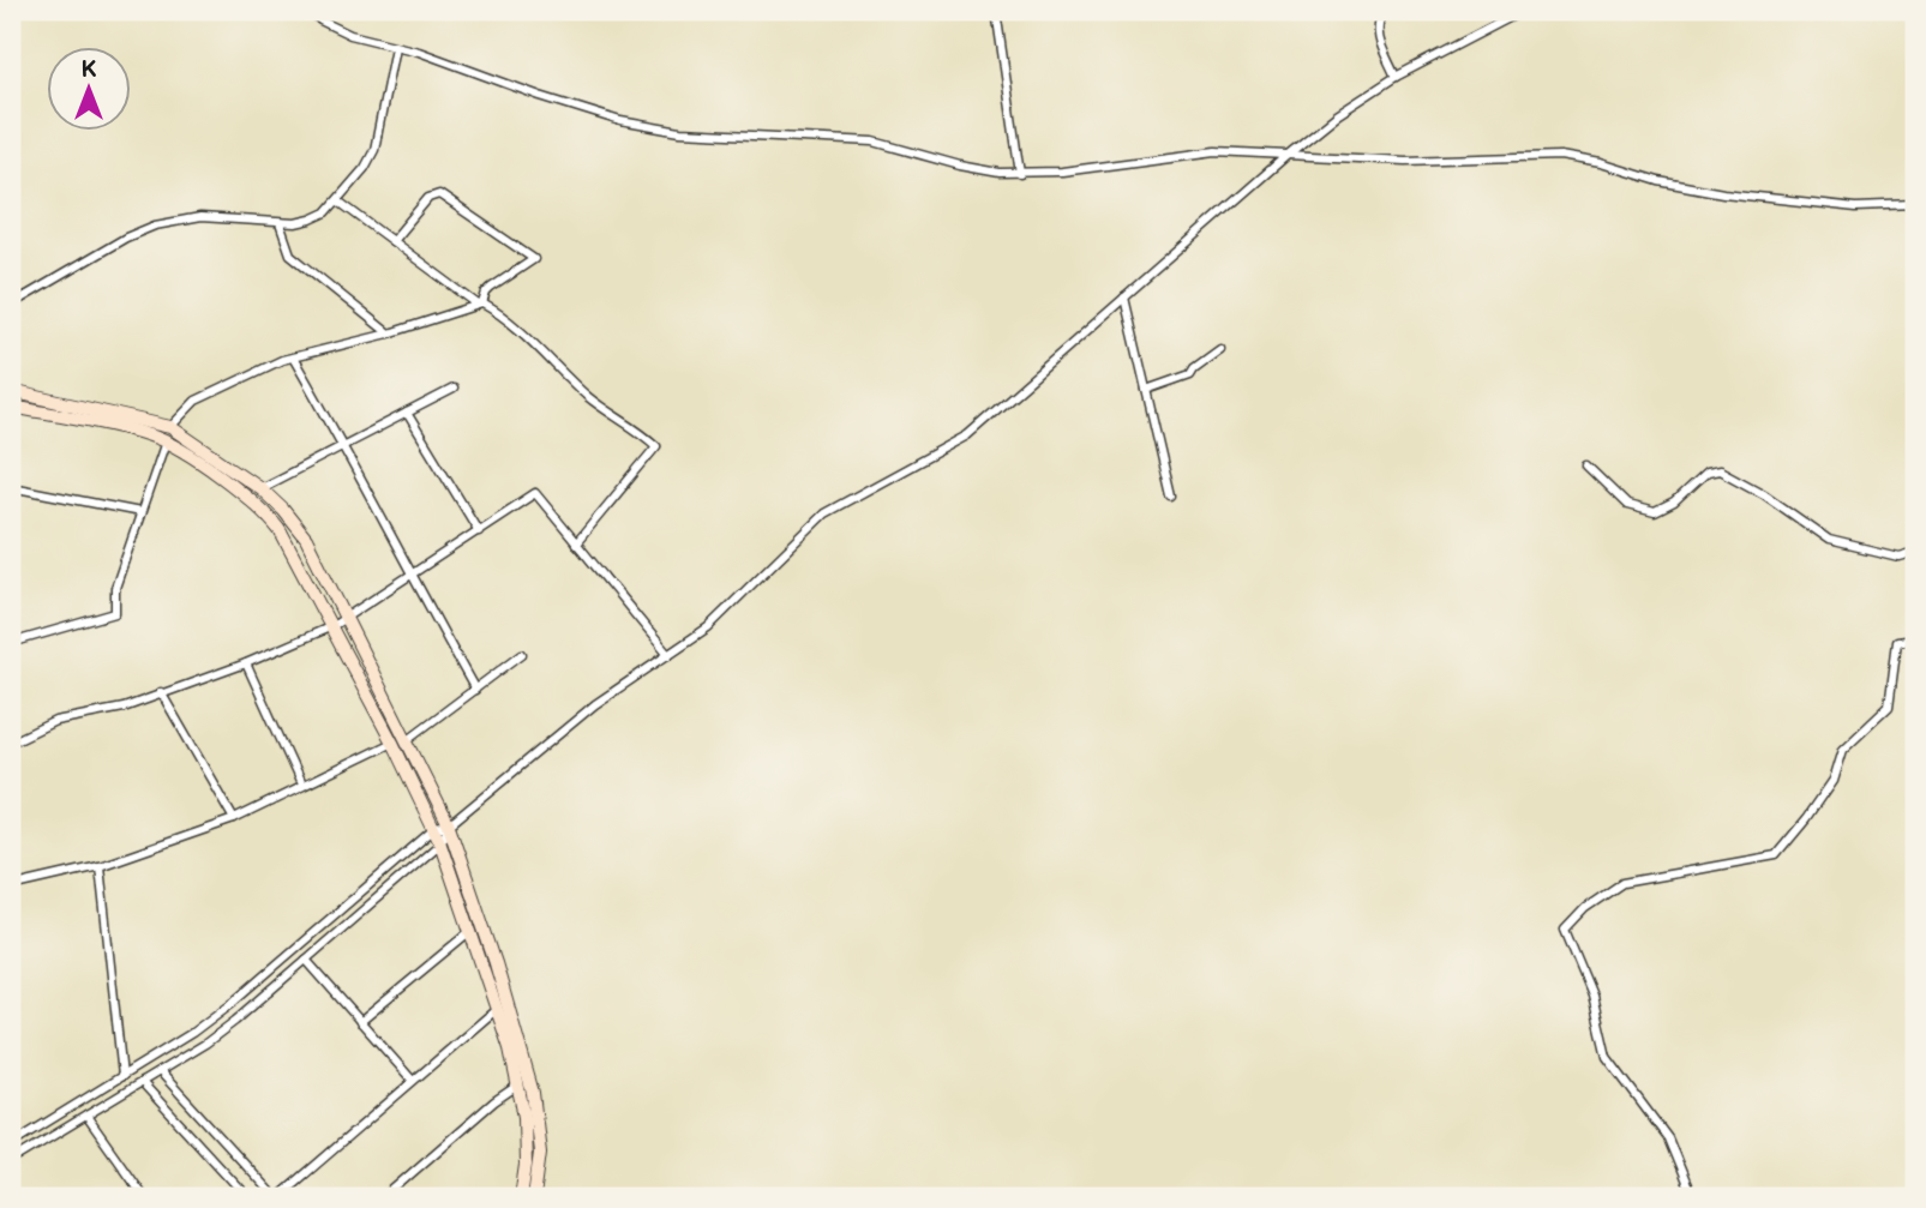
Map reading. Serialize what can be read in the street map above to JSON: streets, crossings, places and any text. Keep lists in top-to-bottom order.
{
  "north": "top"
}
